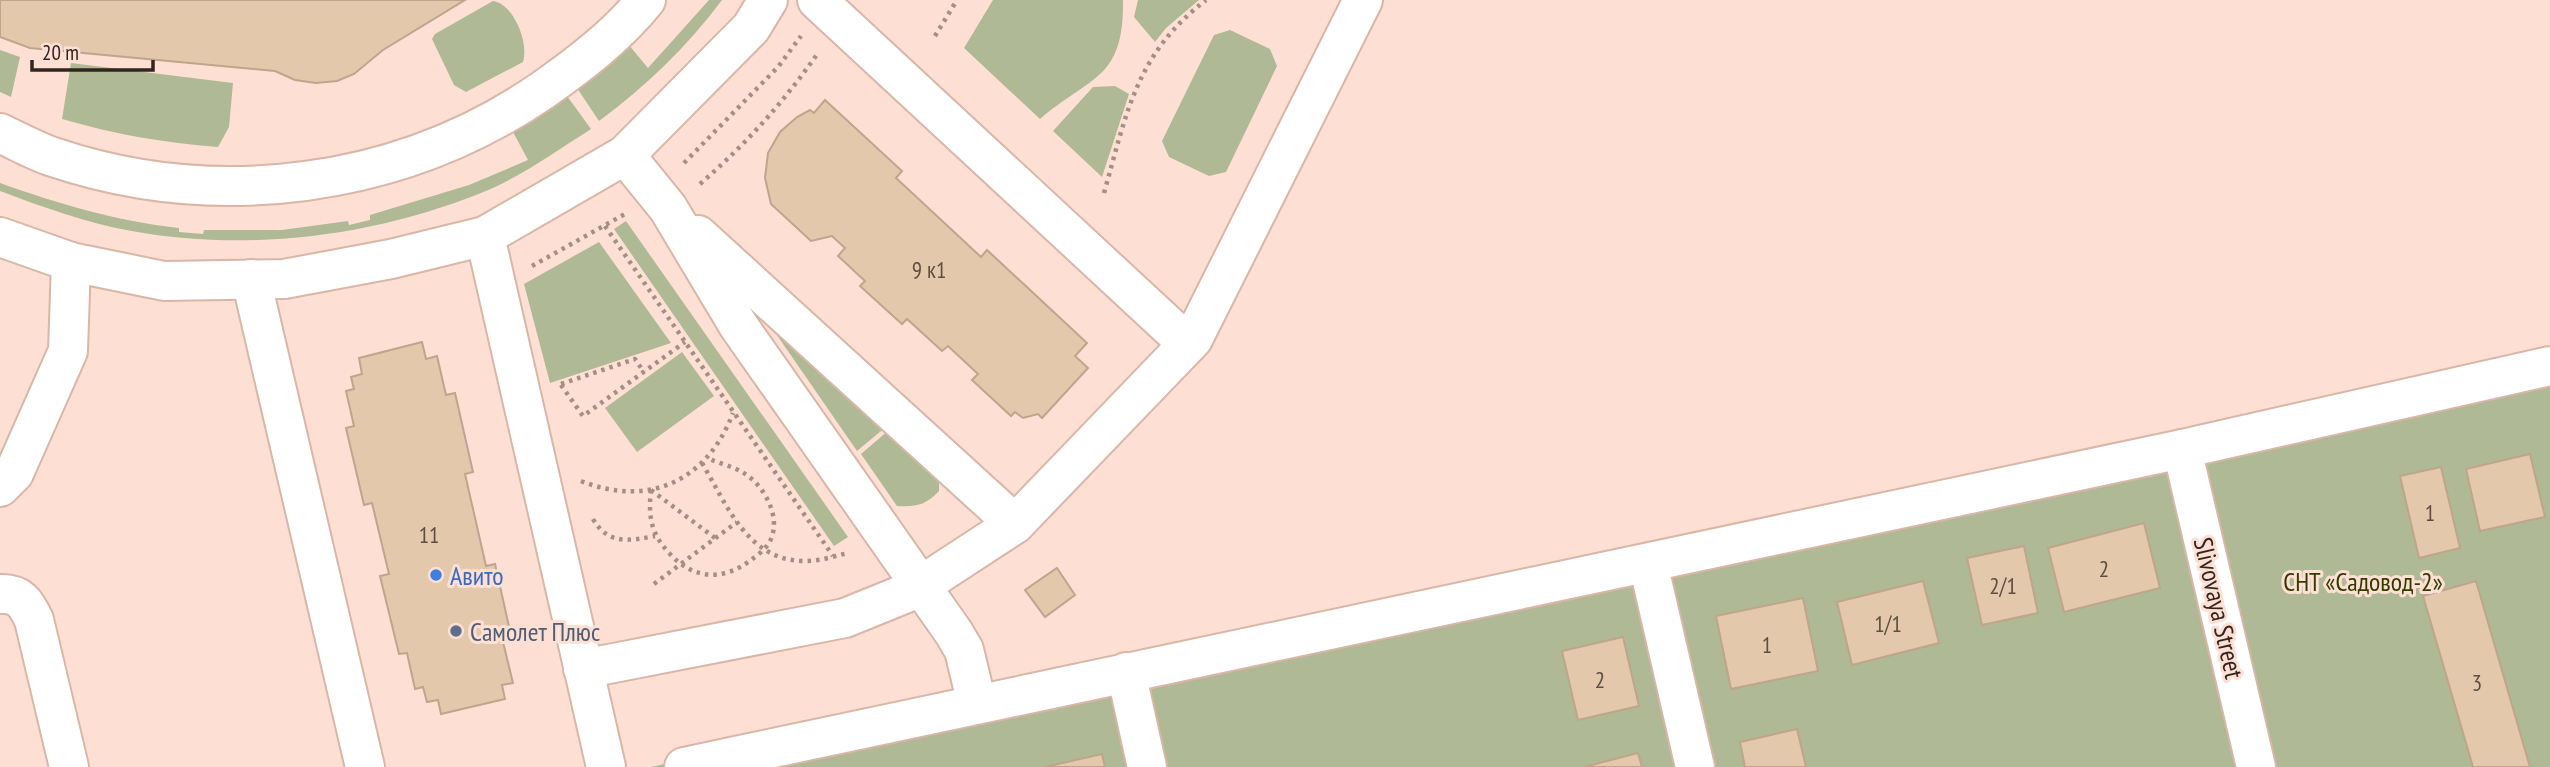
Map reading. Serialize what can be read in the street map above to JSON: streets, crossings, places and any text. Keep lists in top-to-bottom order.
{
  "streets": {
    "street": ["Slivovaya Street"]
  },
  "parks": ["СНТ «Садовод-2»"],
  "places": ["Авито", "Самолет Плюс"],
  "house_numbers": [
    "9 к1",
    "1",
    "11",
    "2",
    "2/1",
    "1/1",
    "1",
    "2",
    "3"
  ],
  "scale_bar": "20 m"
}
